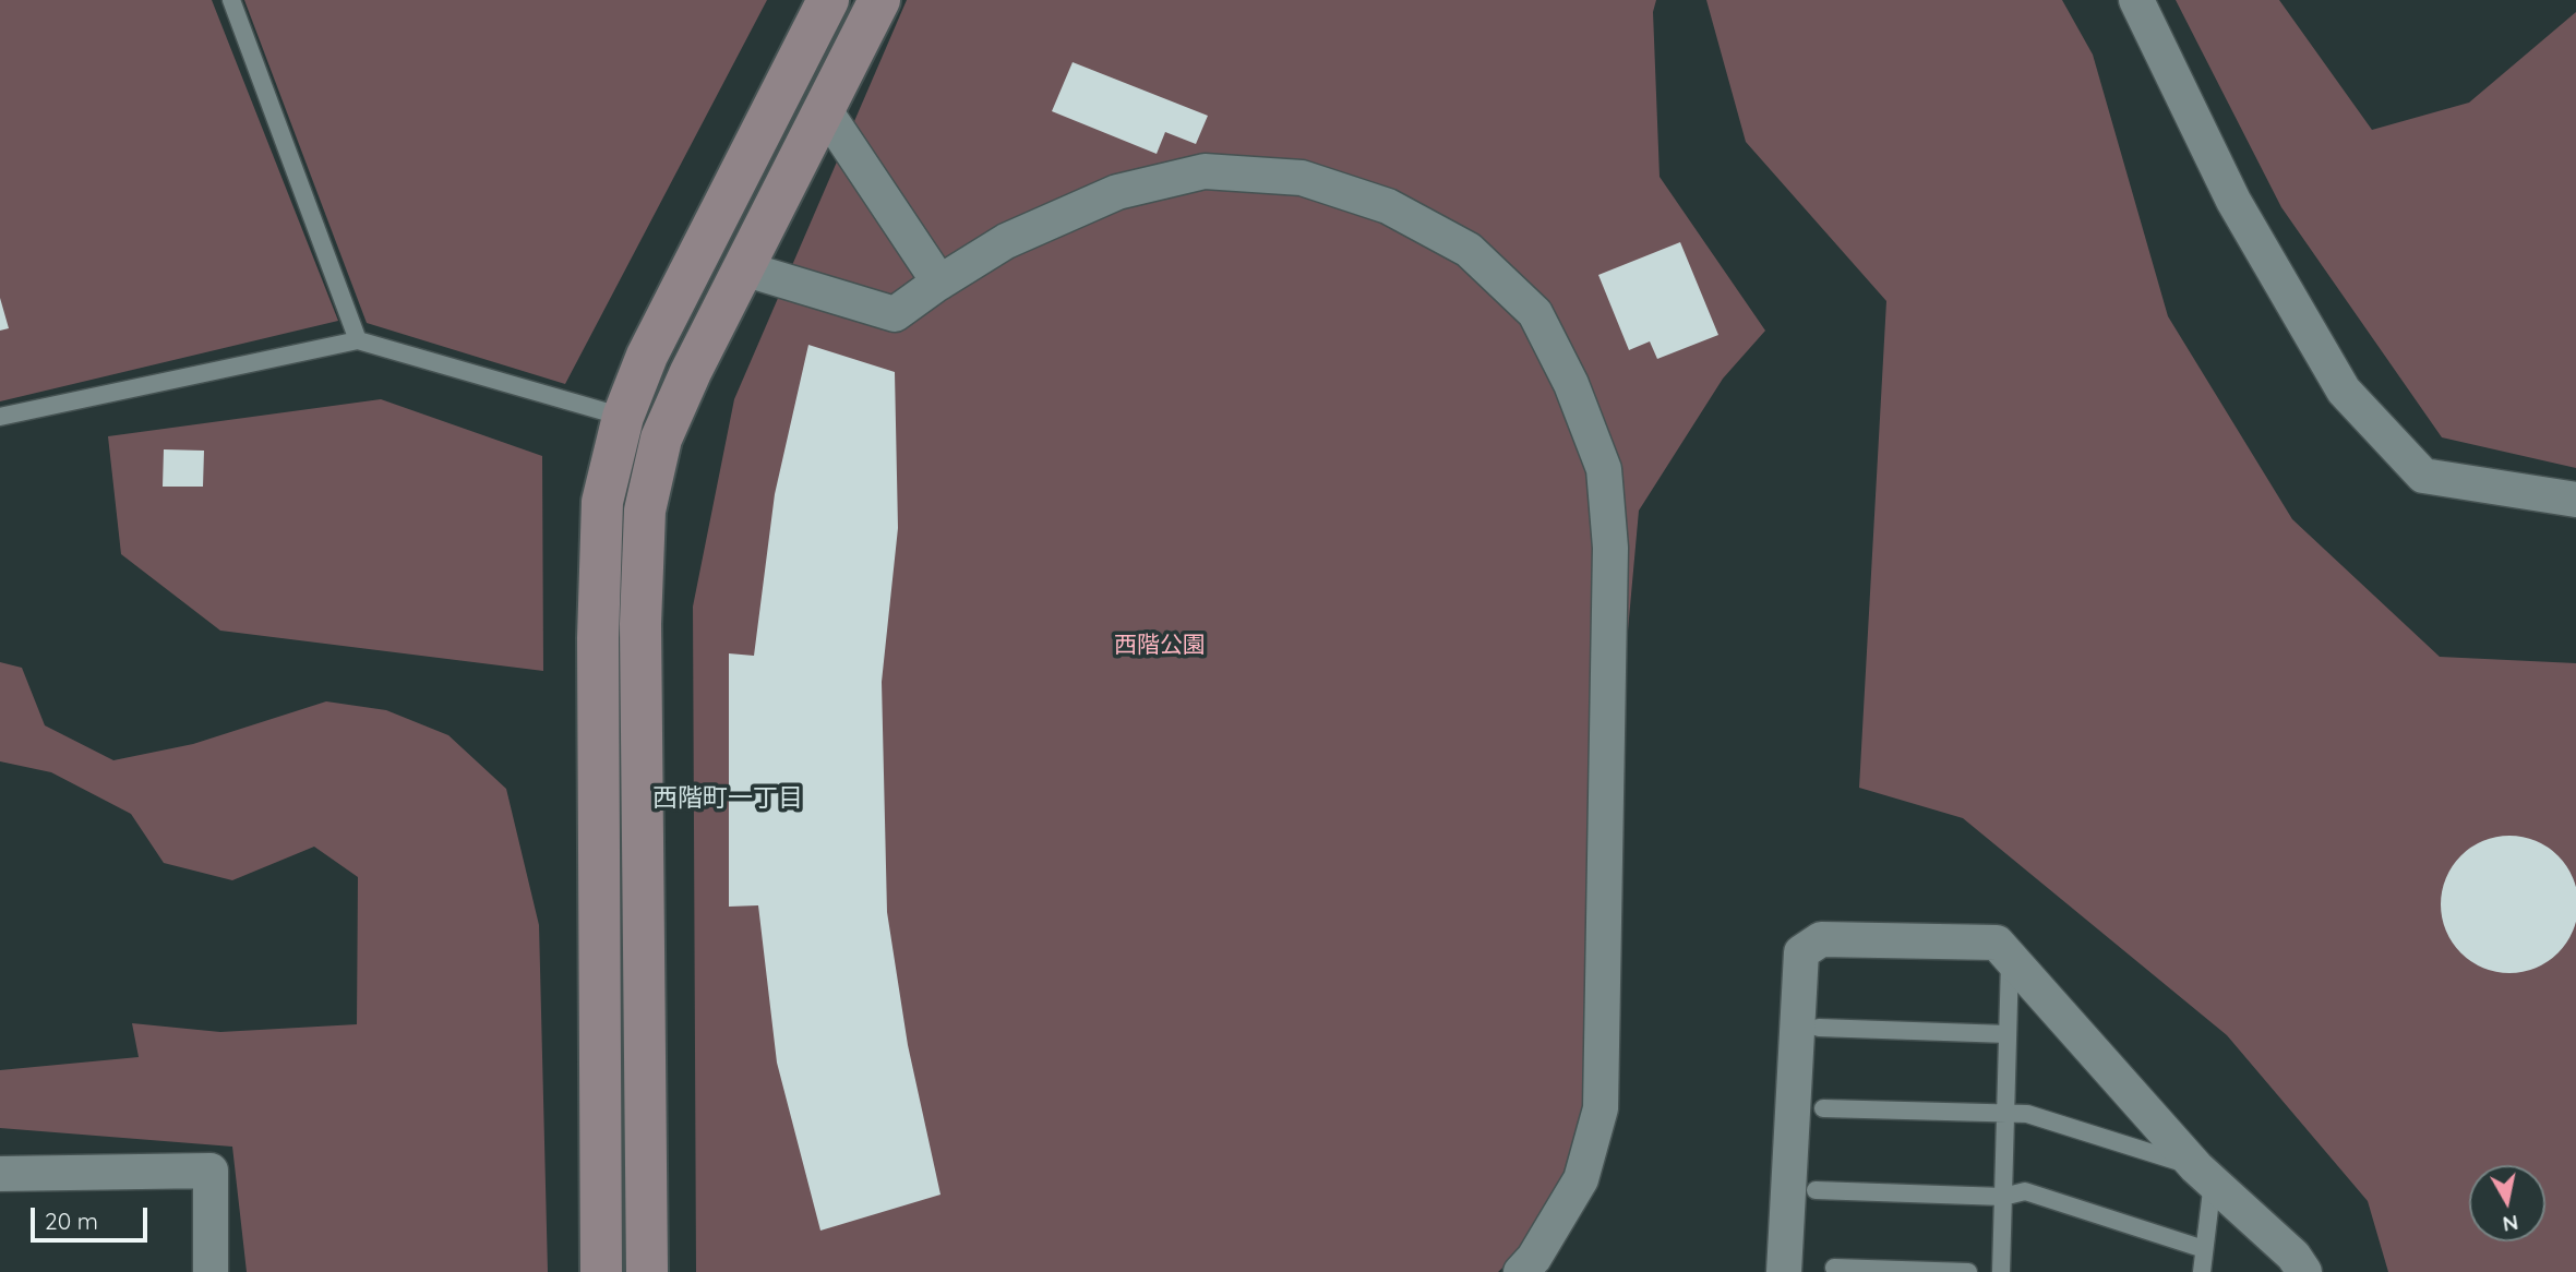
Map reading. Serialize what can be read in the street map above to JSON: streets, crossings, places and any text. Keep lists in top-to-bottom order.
{
  "districts": ["西階町一丁目"],
  "parks": ["西階公園"],
  "scale_bar": "20 m",
  "north": "bottom"
}
